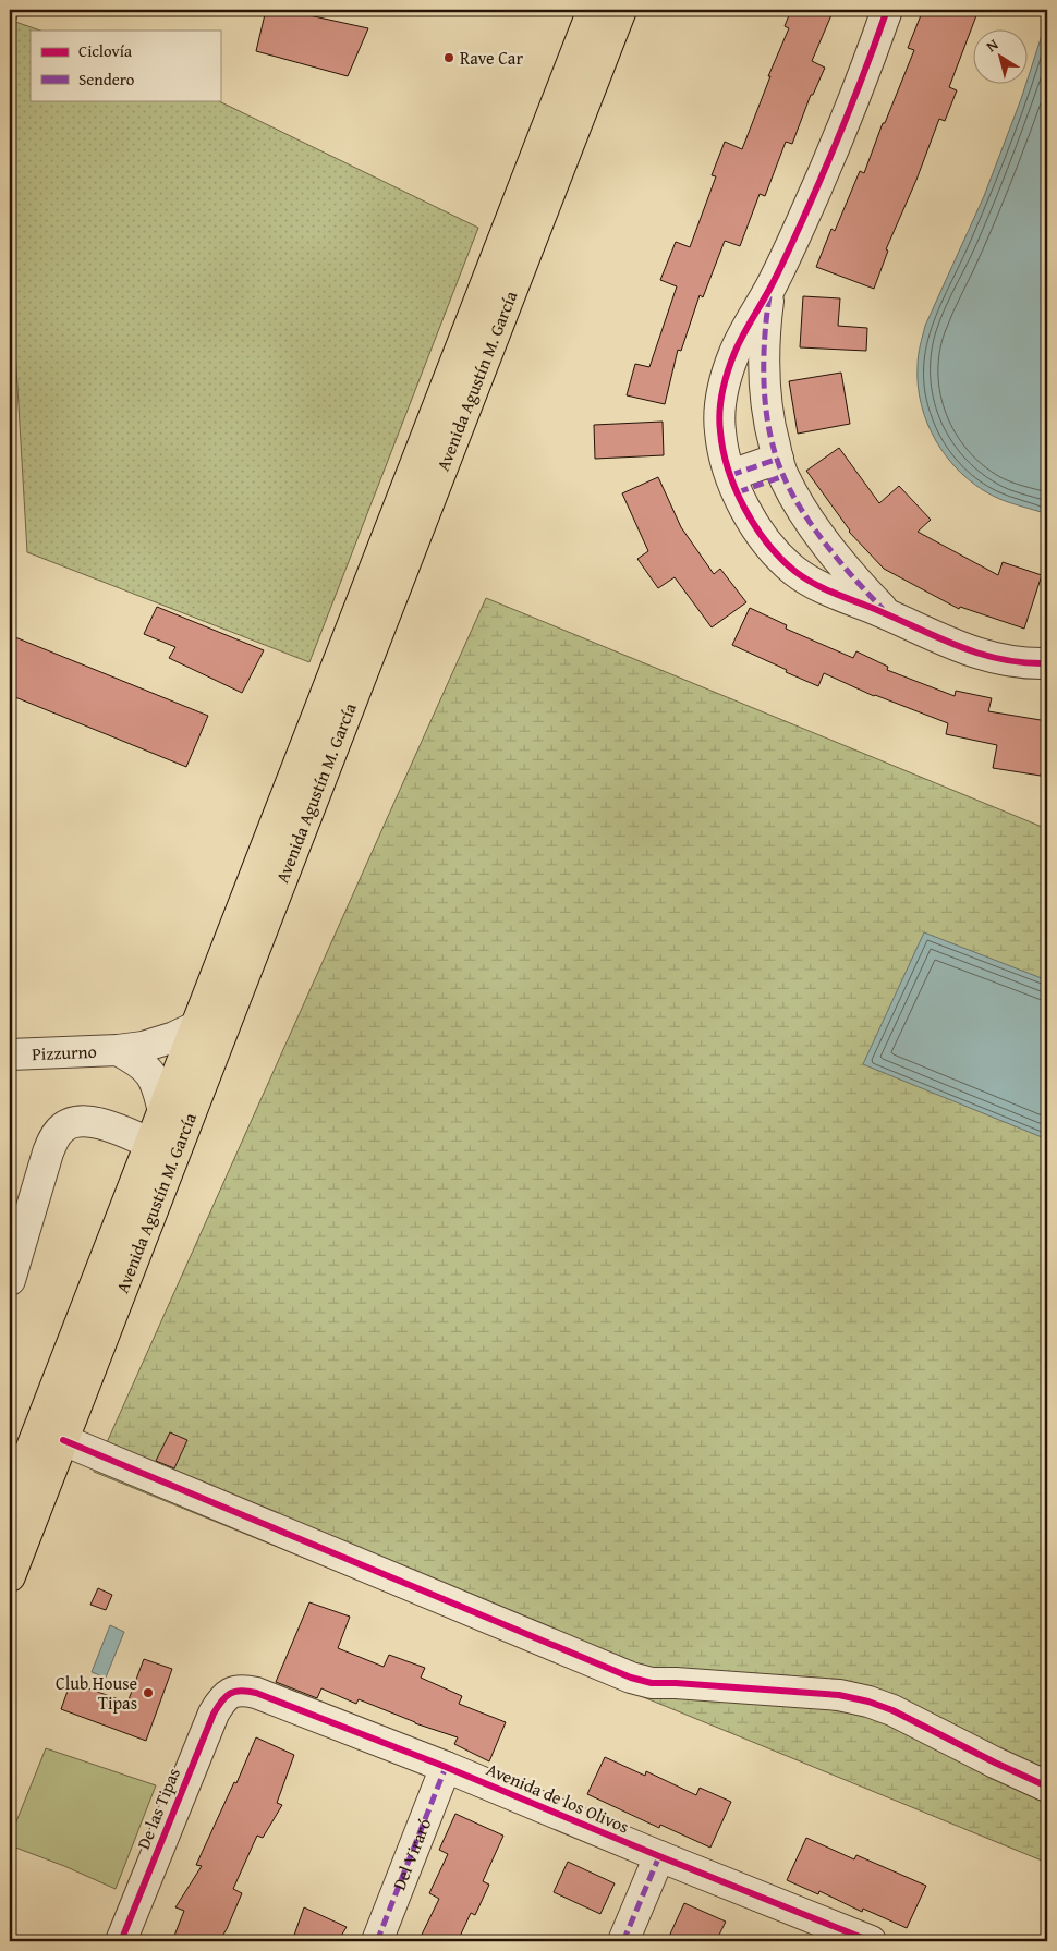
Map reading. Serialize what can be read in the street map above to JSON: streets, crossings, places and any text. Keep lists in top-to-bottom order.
{
  "streets": {
    "main road": ["Avenida Agustín M. García"],
    "street": [
      "Pizzurno",
      "Avenida de los Olivos",
      "De las Tipas",
      "Del Viraró"
    ]
  },
  "crossings": [
    ["Avenida Agustín M. García", "Pizzurno"],
    ["Avenida de los Olivos", "De las Tipas"],
    ["Avenida de los Olivos", "Del Viraró"]
  ],
  "places": ["Rave Car", "Club House Tipas"],
  "legend": ["Ciclovía", "Sendero"],
  "north": "top left"
}
